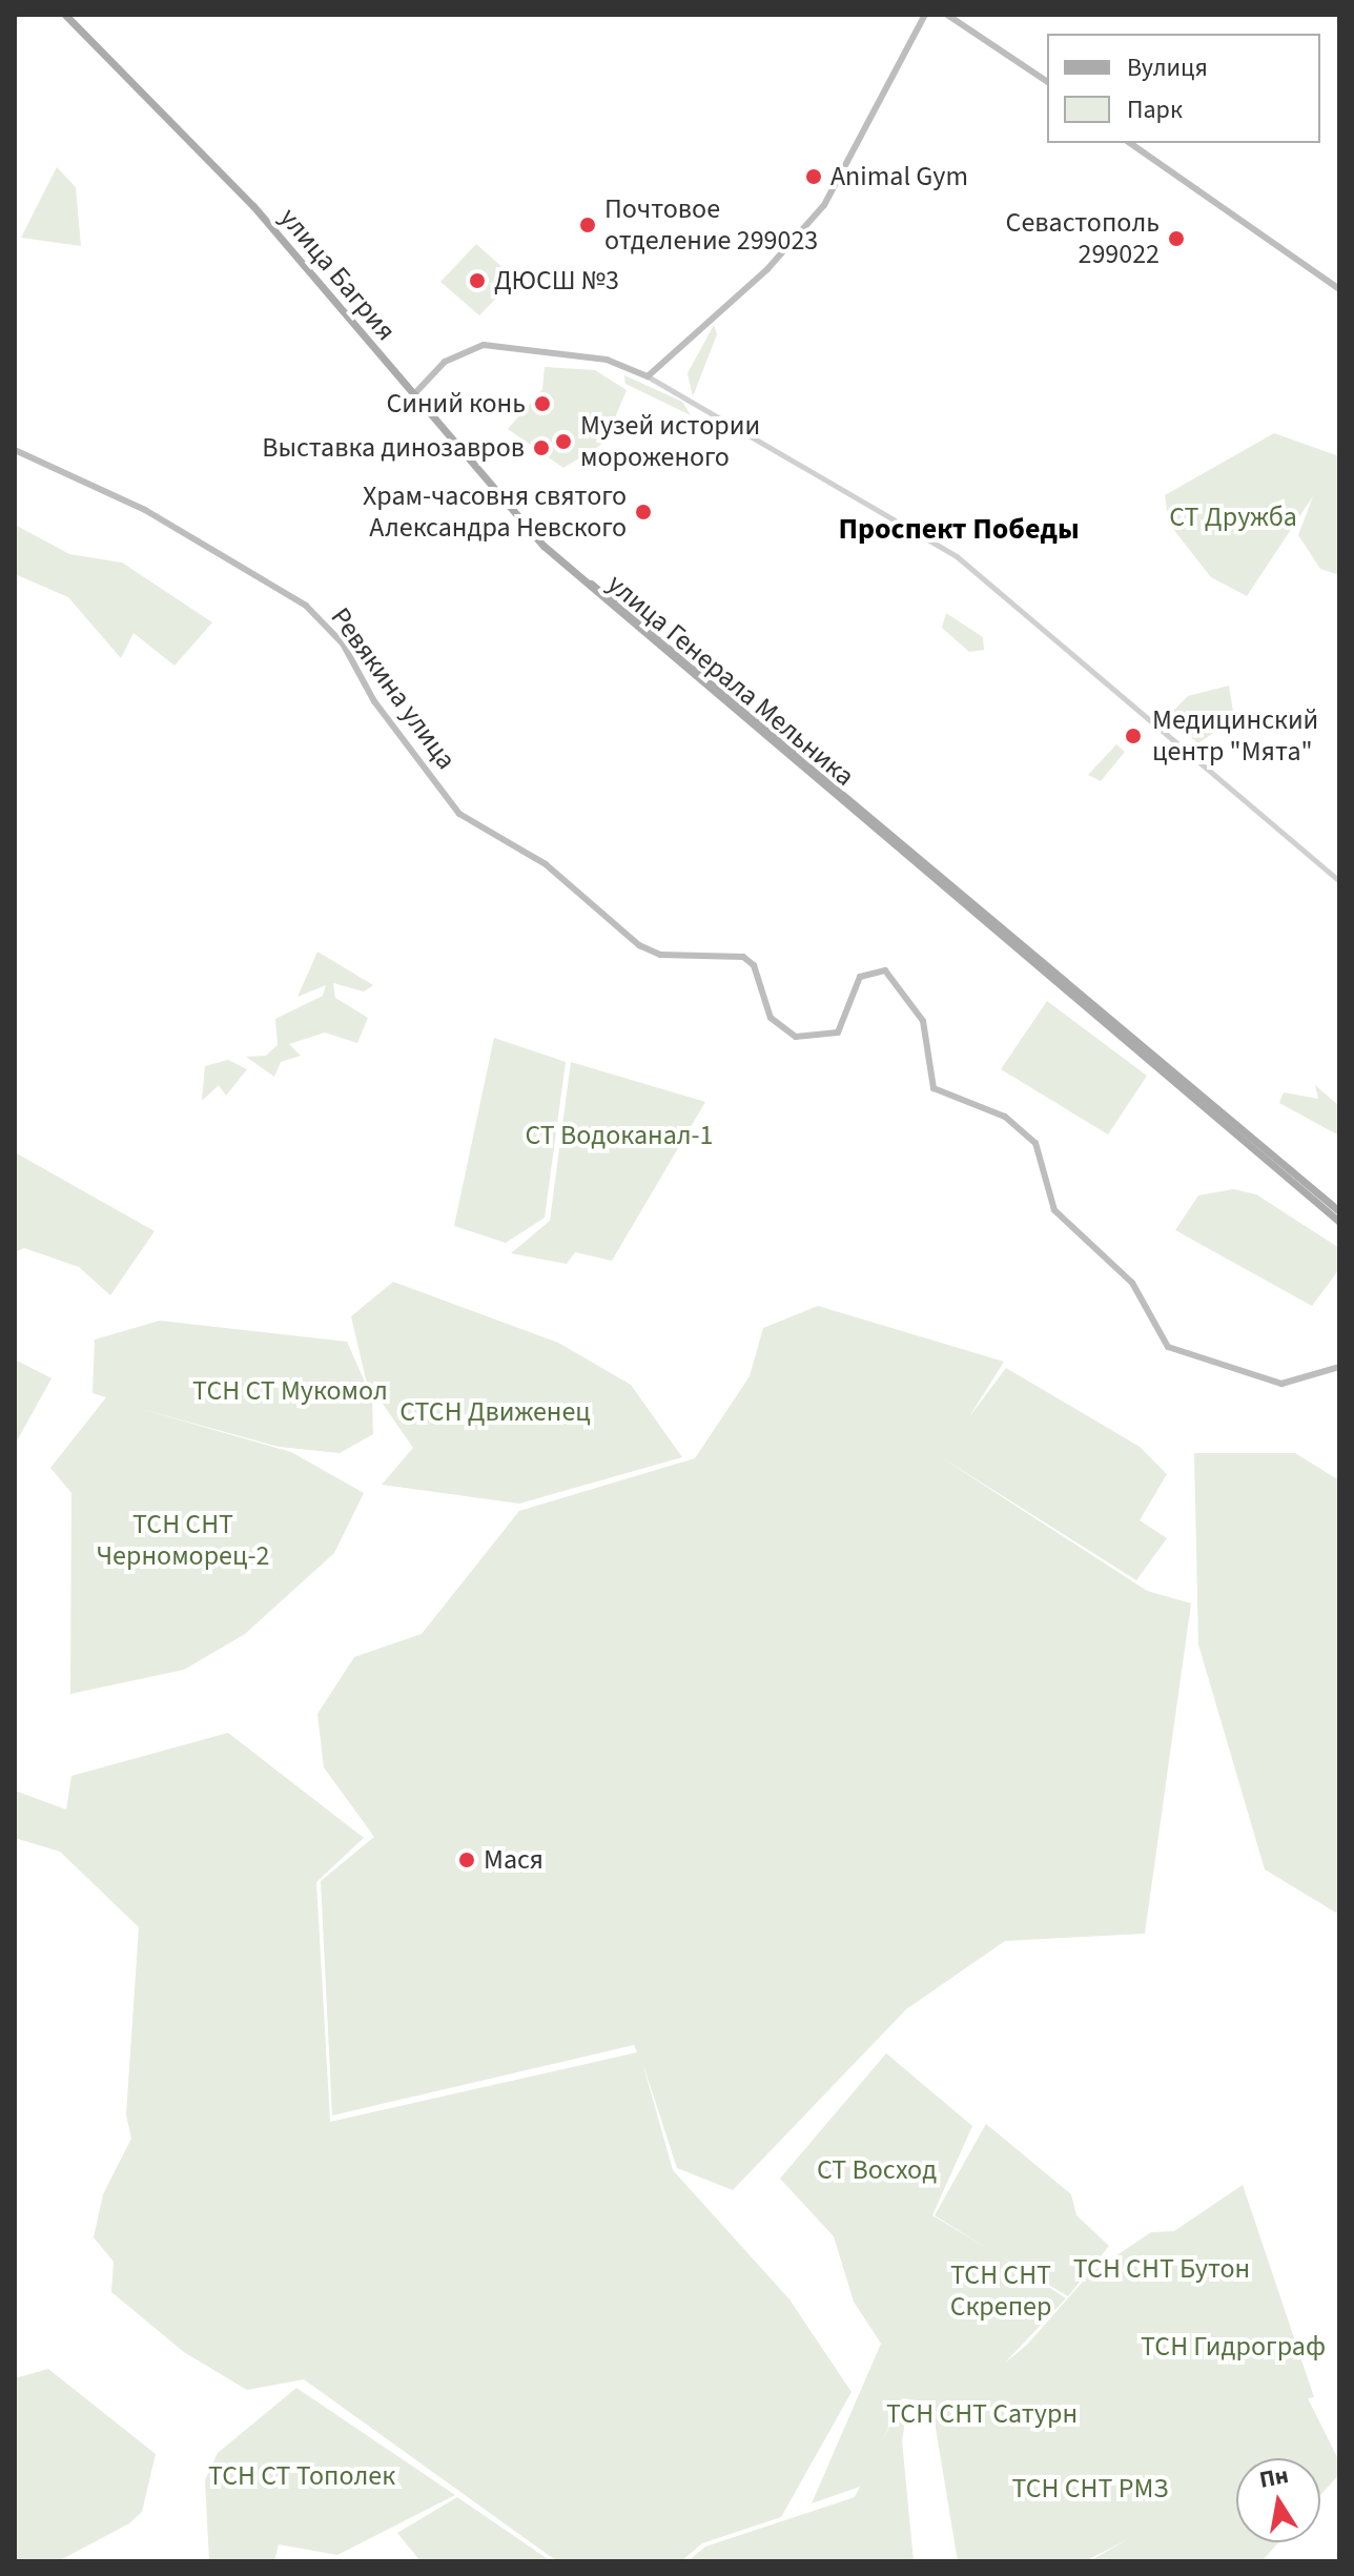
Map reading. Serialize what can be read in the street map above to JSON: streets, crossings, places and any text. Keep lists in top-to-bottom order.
{
  "streets": {
    "main road": ["улица Багрия", "улица Генерала Мельника", "Ревякина улица"]
  },
  "crossings": [
    ["улица Багрия", "улица Генерала Мельника"]
  ],
  "districts": ["Проспект Победы"],
  "parks": [
    "СТ Дружба",
    "СТ Водоканал-1",
    "ТСН СТ Мукомол",
    "СТСН Движенец",
    "ТСН СНТ Черноморец-2",
    "СТ Восход",
    "ТСН СНТ Бутон",
    "ТСН СНТ Скрепер",
    "ТСН Гидрограф",
    "ТСН СНТ Сатурн",
    "ТСН СТ Тополек",
    "ТСН СНТ РМЗ"
  ],
  "places": [
    "Animal Gym",
    "Почтовое отделение 299023",
    "Севастополь 299022",
    "ДЮСШ №3",
    "Синий конь",
    "Музей истории мороженого",
    "Выставка динозавров",
    "Храм-часовня святого Александра Невского",
    "Медицинский центр \"Мята\"",
    "Мася"
  ],
  "legend": ["Вулиця", "Парк"],
  "north": "top"
}
